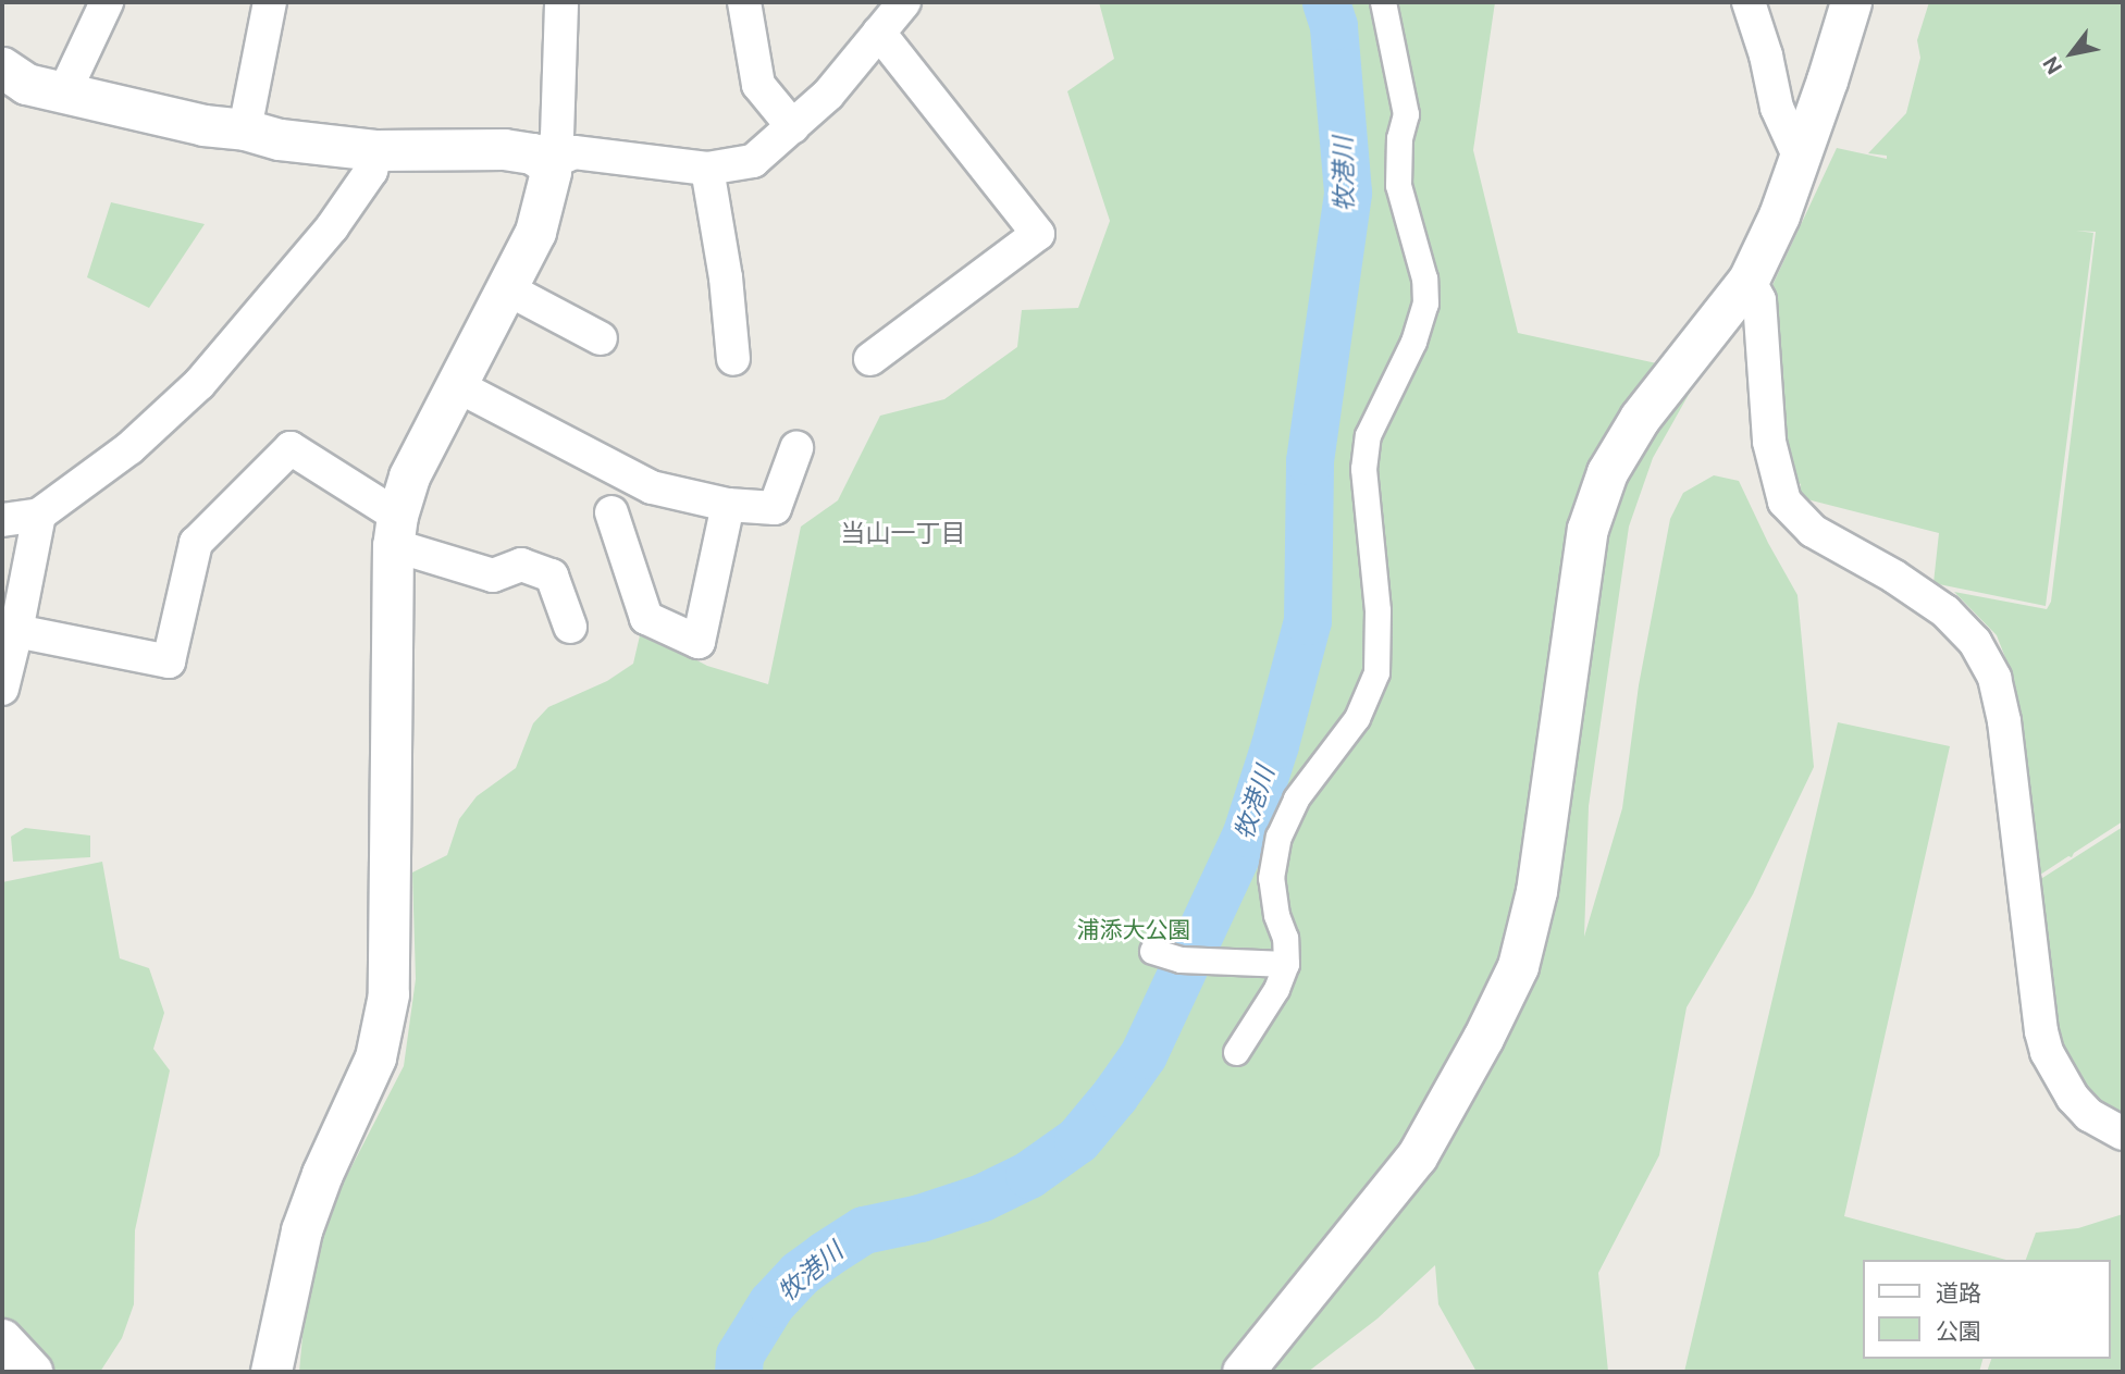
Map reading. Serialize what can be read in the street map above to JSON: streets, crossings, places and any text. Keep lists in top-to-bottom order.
{
  "districts": ["当山一丁目"],
  "water": ["牧港川"],
  "parks": ["浦添大公園"],
  "legend": ["道路", "公園"],
  "north": "bottom left"
}
